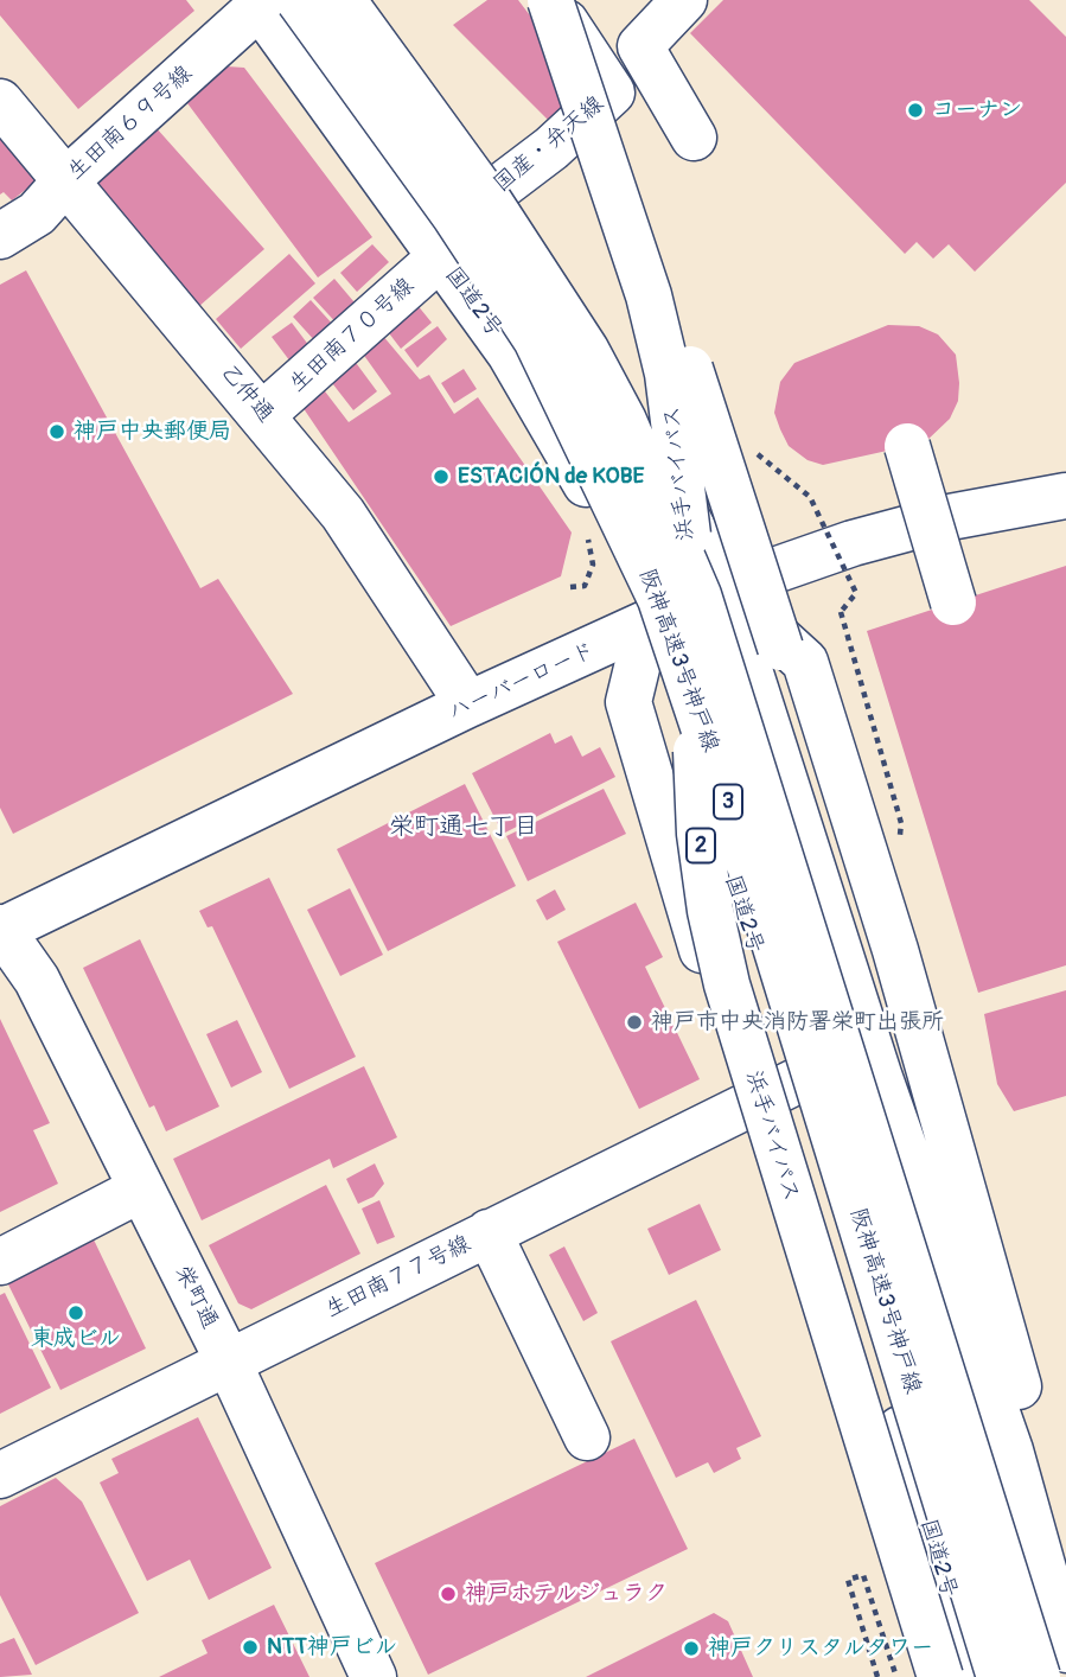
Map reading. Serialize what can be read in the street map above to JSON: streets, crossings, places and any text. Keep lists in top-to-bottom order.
{
  "streets": {
    "main road": [
      "生田南６９号線",
      "国産・弁天線",
      "国道2号",
      "生田南７０号線",
      "乙仲通",
      "浜手バイパス",
      "阪神高速3号神戸線",
      "ハーバーロード",
      "3",
      "2",
      "生田南７７号線",
      "栄町通"
    ]
  },
  "crossings": [
    ["生田南６９号線", "国道2号"],
    ["生田南６９号線", "乙仲通"],
    ["生田南６９号線", "阪神高速3号神戸線"],
    ["国産・弁天線", "浜手バイパス"],
    ["国道2号", "生田南７０号線"],
    ["国道2号", "阪神高速3号神戸線"],
    ["国道2号", "ハーバーロード"],
    ["国道2号", "生田南７７号線"],
    ["生田南７０号線", "乙仲通"],
    ["乙仲通", "ハーバーロード"],
    ["ハーバーロード", "栄町通"],
    ["生田南７７号線", "栄町通"]
  ],
  "districts": ["栄町通七丁目"],
  "places": [
    "コーナン",
    "神戸中央郵便局",
    "ESTACIÓN de KOBE",
    "神戸市中央消防署栄町出張所",
    "東成ビル",
    "神戸ホテルジュラク",
    "NTT神戸ビル",
    "神戸クリスタルタワー"
  ]
}
